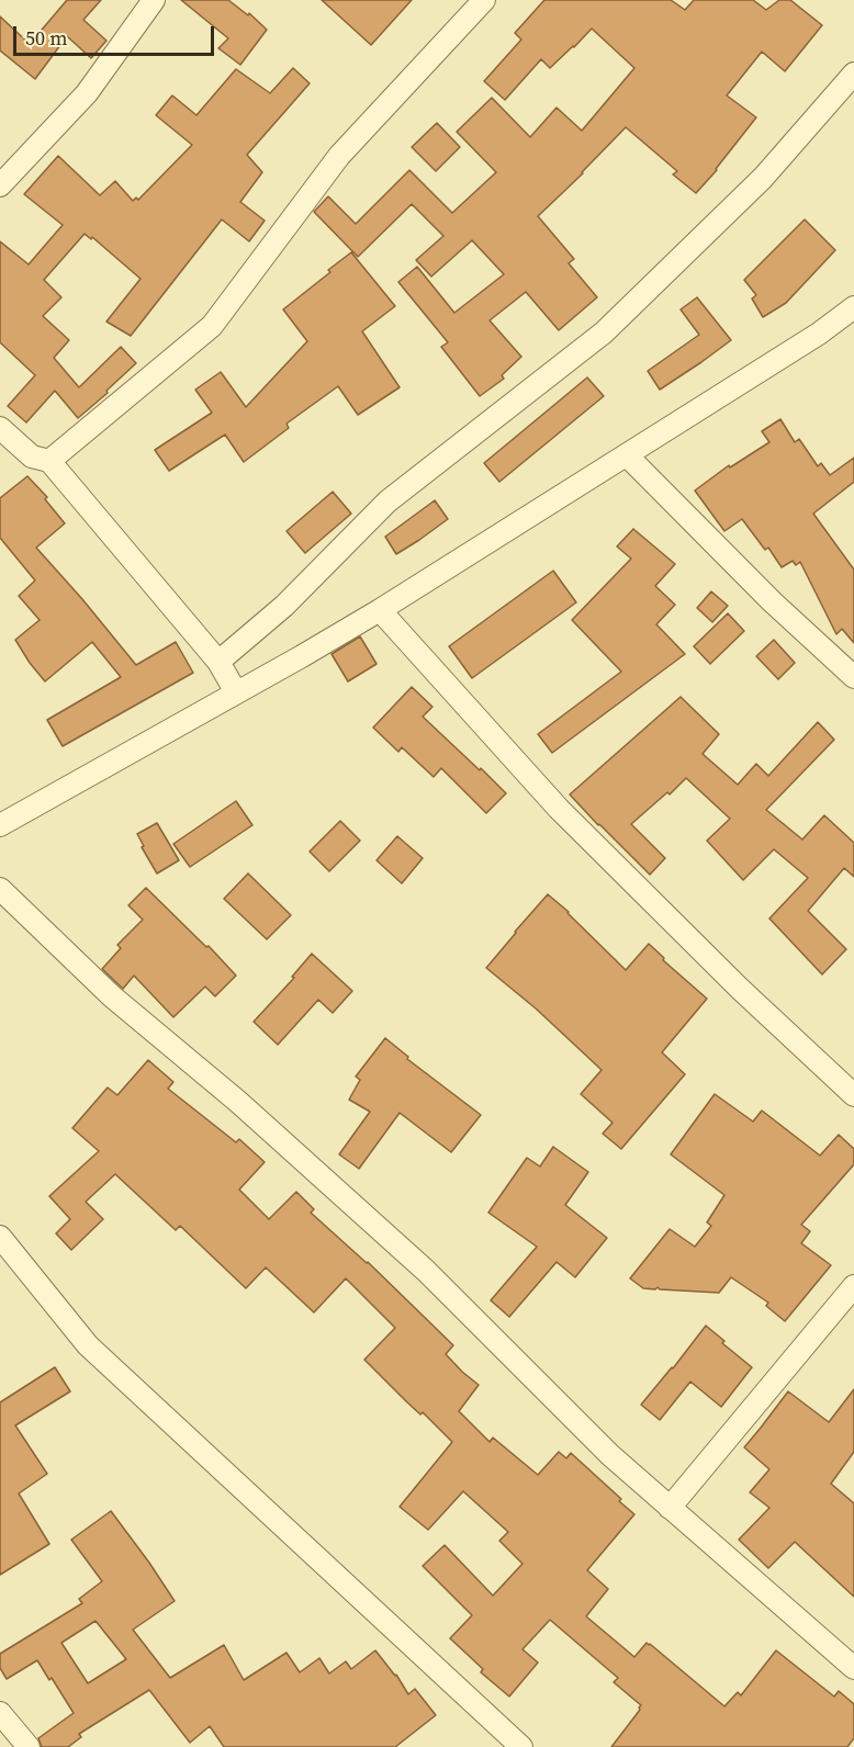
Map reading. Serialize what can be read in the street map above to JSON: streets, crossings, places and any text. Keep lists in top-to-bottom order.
{
  "scale_bar": "50 m"
}
